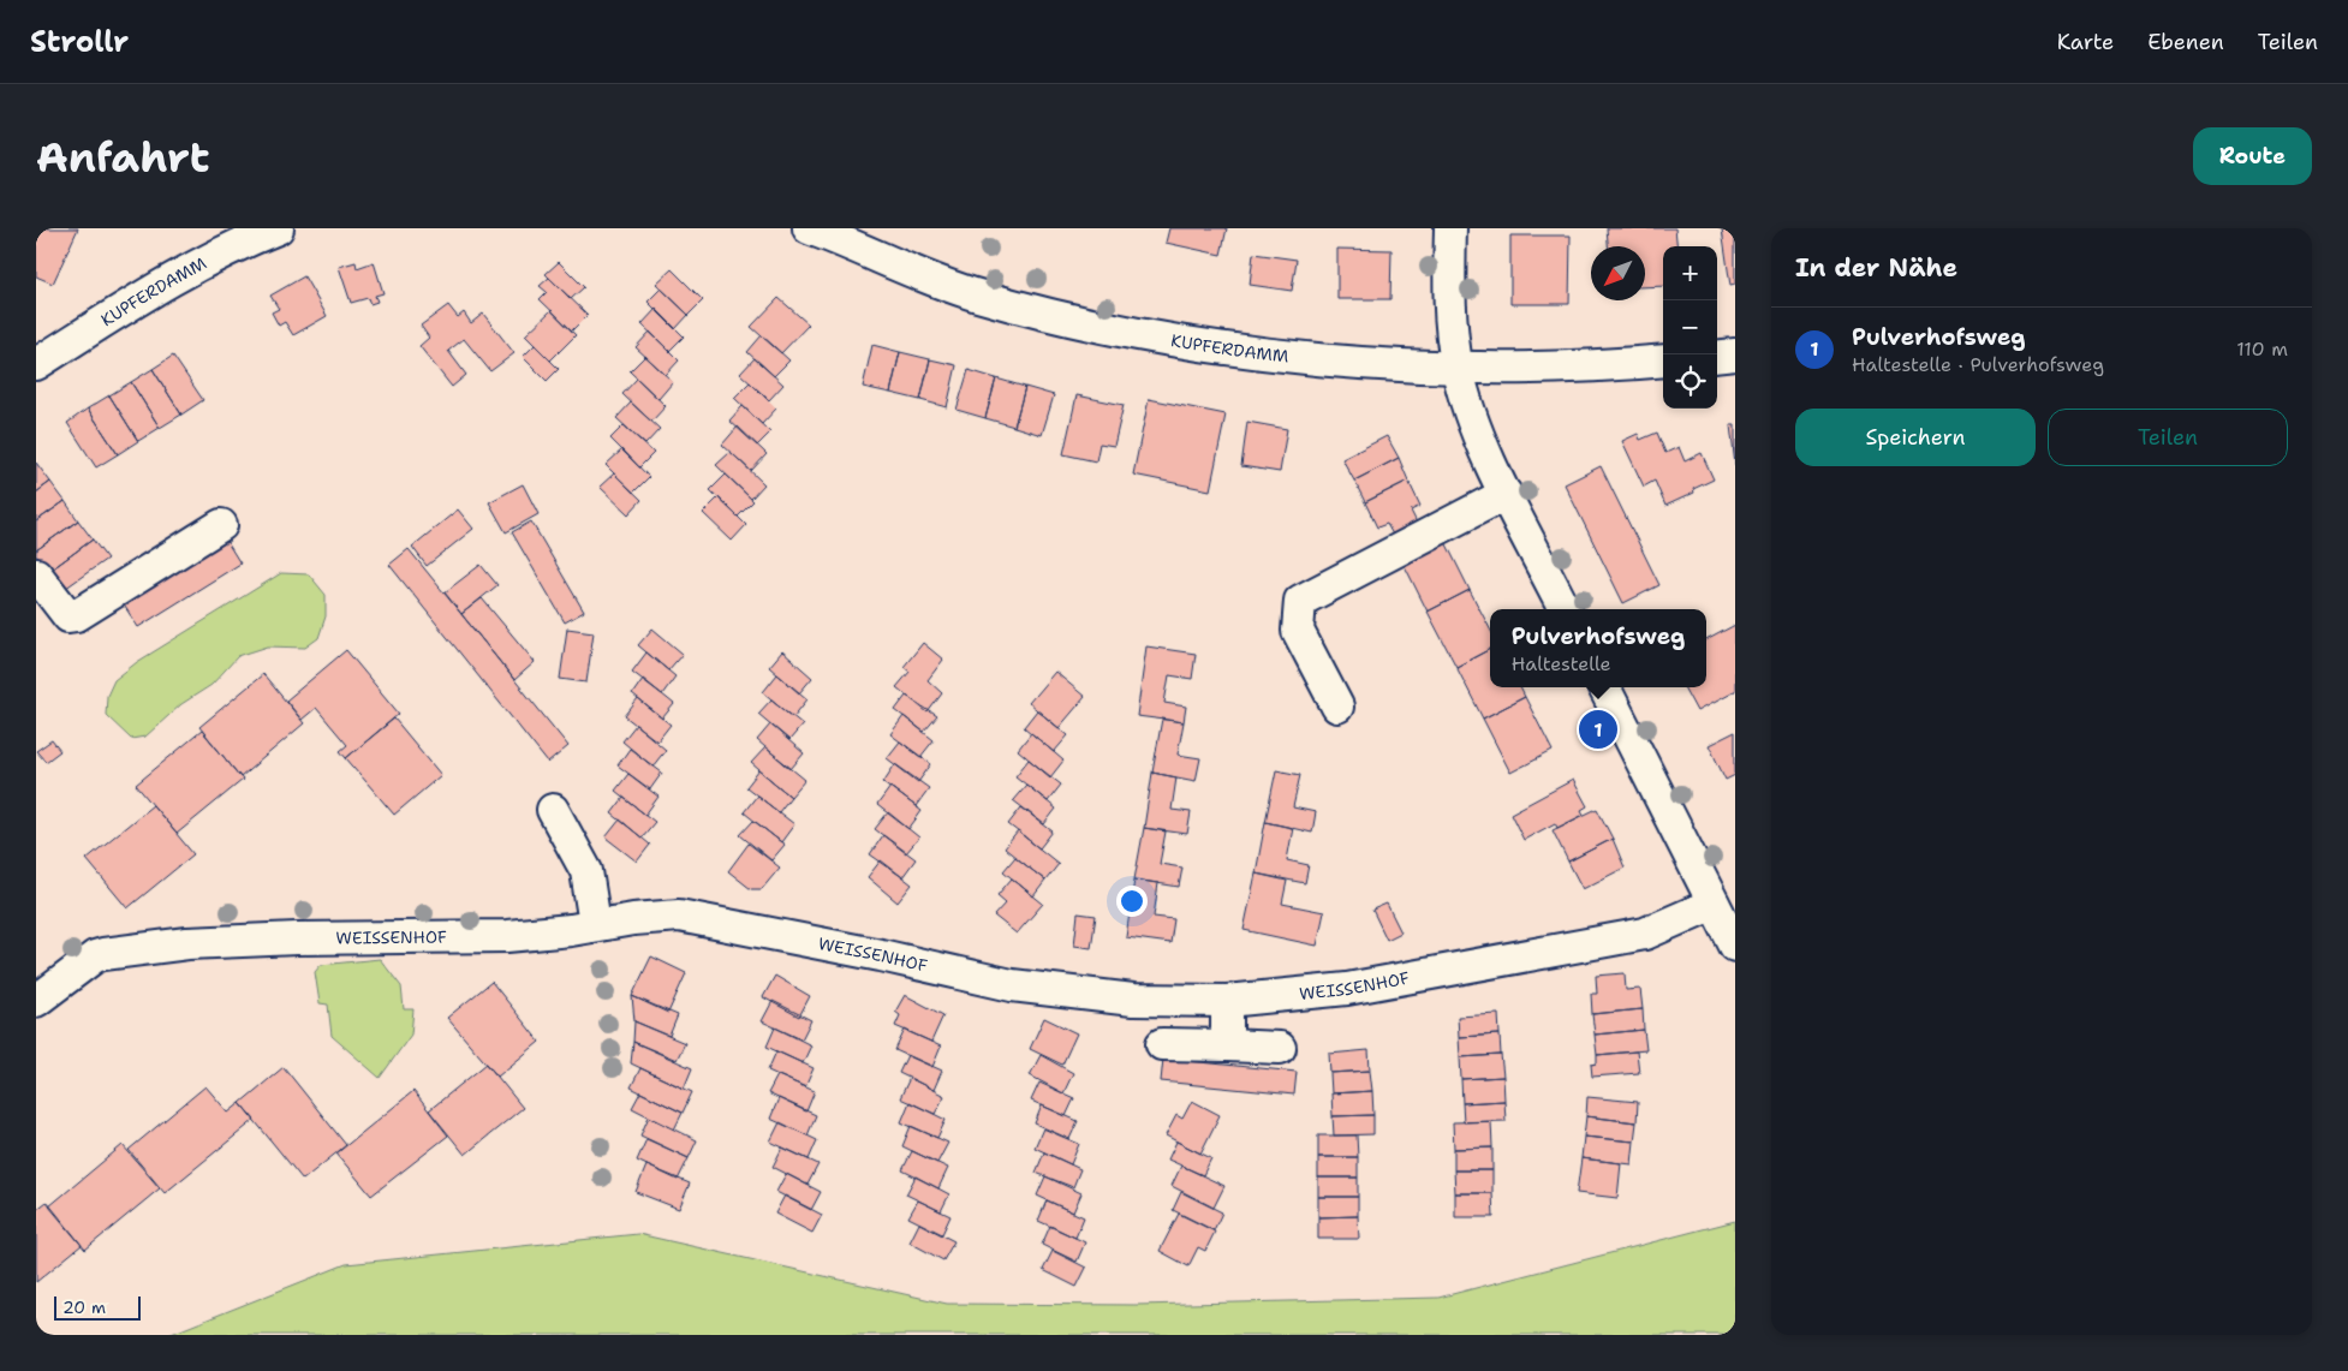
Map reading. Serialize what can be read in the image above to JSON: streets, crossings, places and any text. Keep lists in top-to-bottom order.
{
  "streets": {
    "street": ["KUPFERDAMM", "WEISSENHOF"]
  },
  "scale_bar": "20 m",
  "north": "bottom left",
  "page": {
    "header": "Strollr",
    "nav": ["Karte", "Ebenen", "Teilen"],
    "buttons": [
      "Route",
      ["Speichern", "Teilen"]
    ],
    "title": "Anfahrt",
    "heading": "In der Nähe",
    "map_buttons": ["+", "−"],
    "list": [
      {
        "mark": "1",
        "name": "Pulverhofsweg",
        "note": "Haltestelle · Pulverhofsweg",
        "value": "110 m"
      }
    ],
    "popup": ["Pulverhofsweg", "Haltestelle"],
    "pins": "1",
    "scale": "20 m"
  }
}
